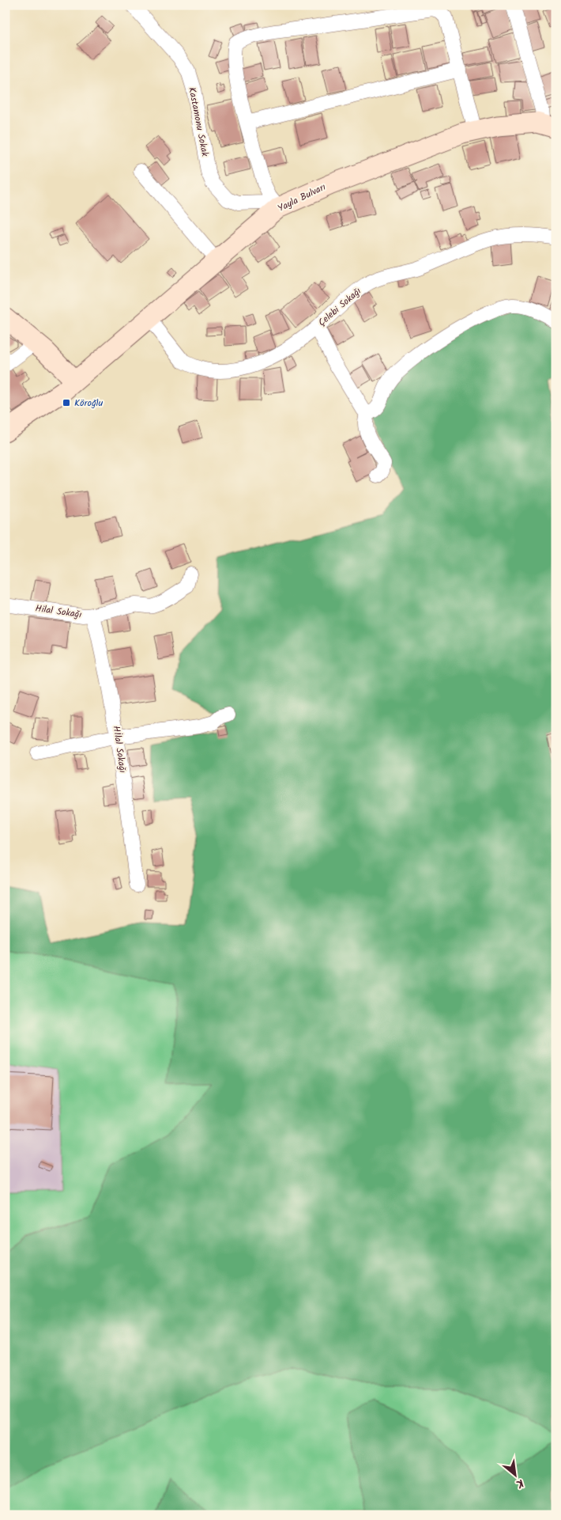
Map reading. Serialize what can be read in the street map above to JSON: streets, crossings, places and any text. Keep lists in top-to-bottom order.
{
  "streets": {
    "main road": ["Yayla Bulvarı"],
    "street": [
      "Kastamonu Sokak",
      "Çelebi Sokağı",
      "Hilal Sokağı",
      "Hİlal Sokağı"
    ]
  },
  "crossings": [
    ["Kastamonu Sokak", "Yayla Bulvarı"],
    ["Yayla Bulvarı", "Çelebi Sokağı"],
    ["Hilal Sokağı", "Hİlal Sokağı"]
  ],
  "places": {
    "transit": ["Köroğlu"]
  },
  "north": "bottom right"
}
